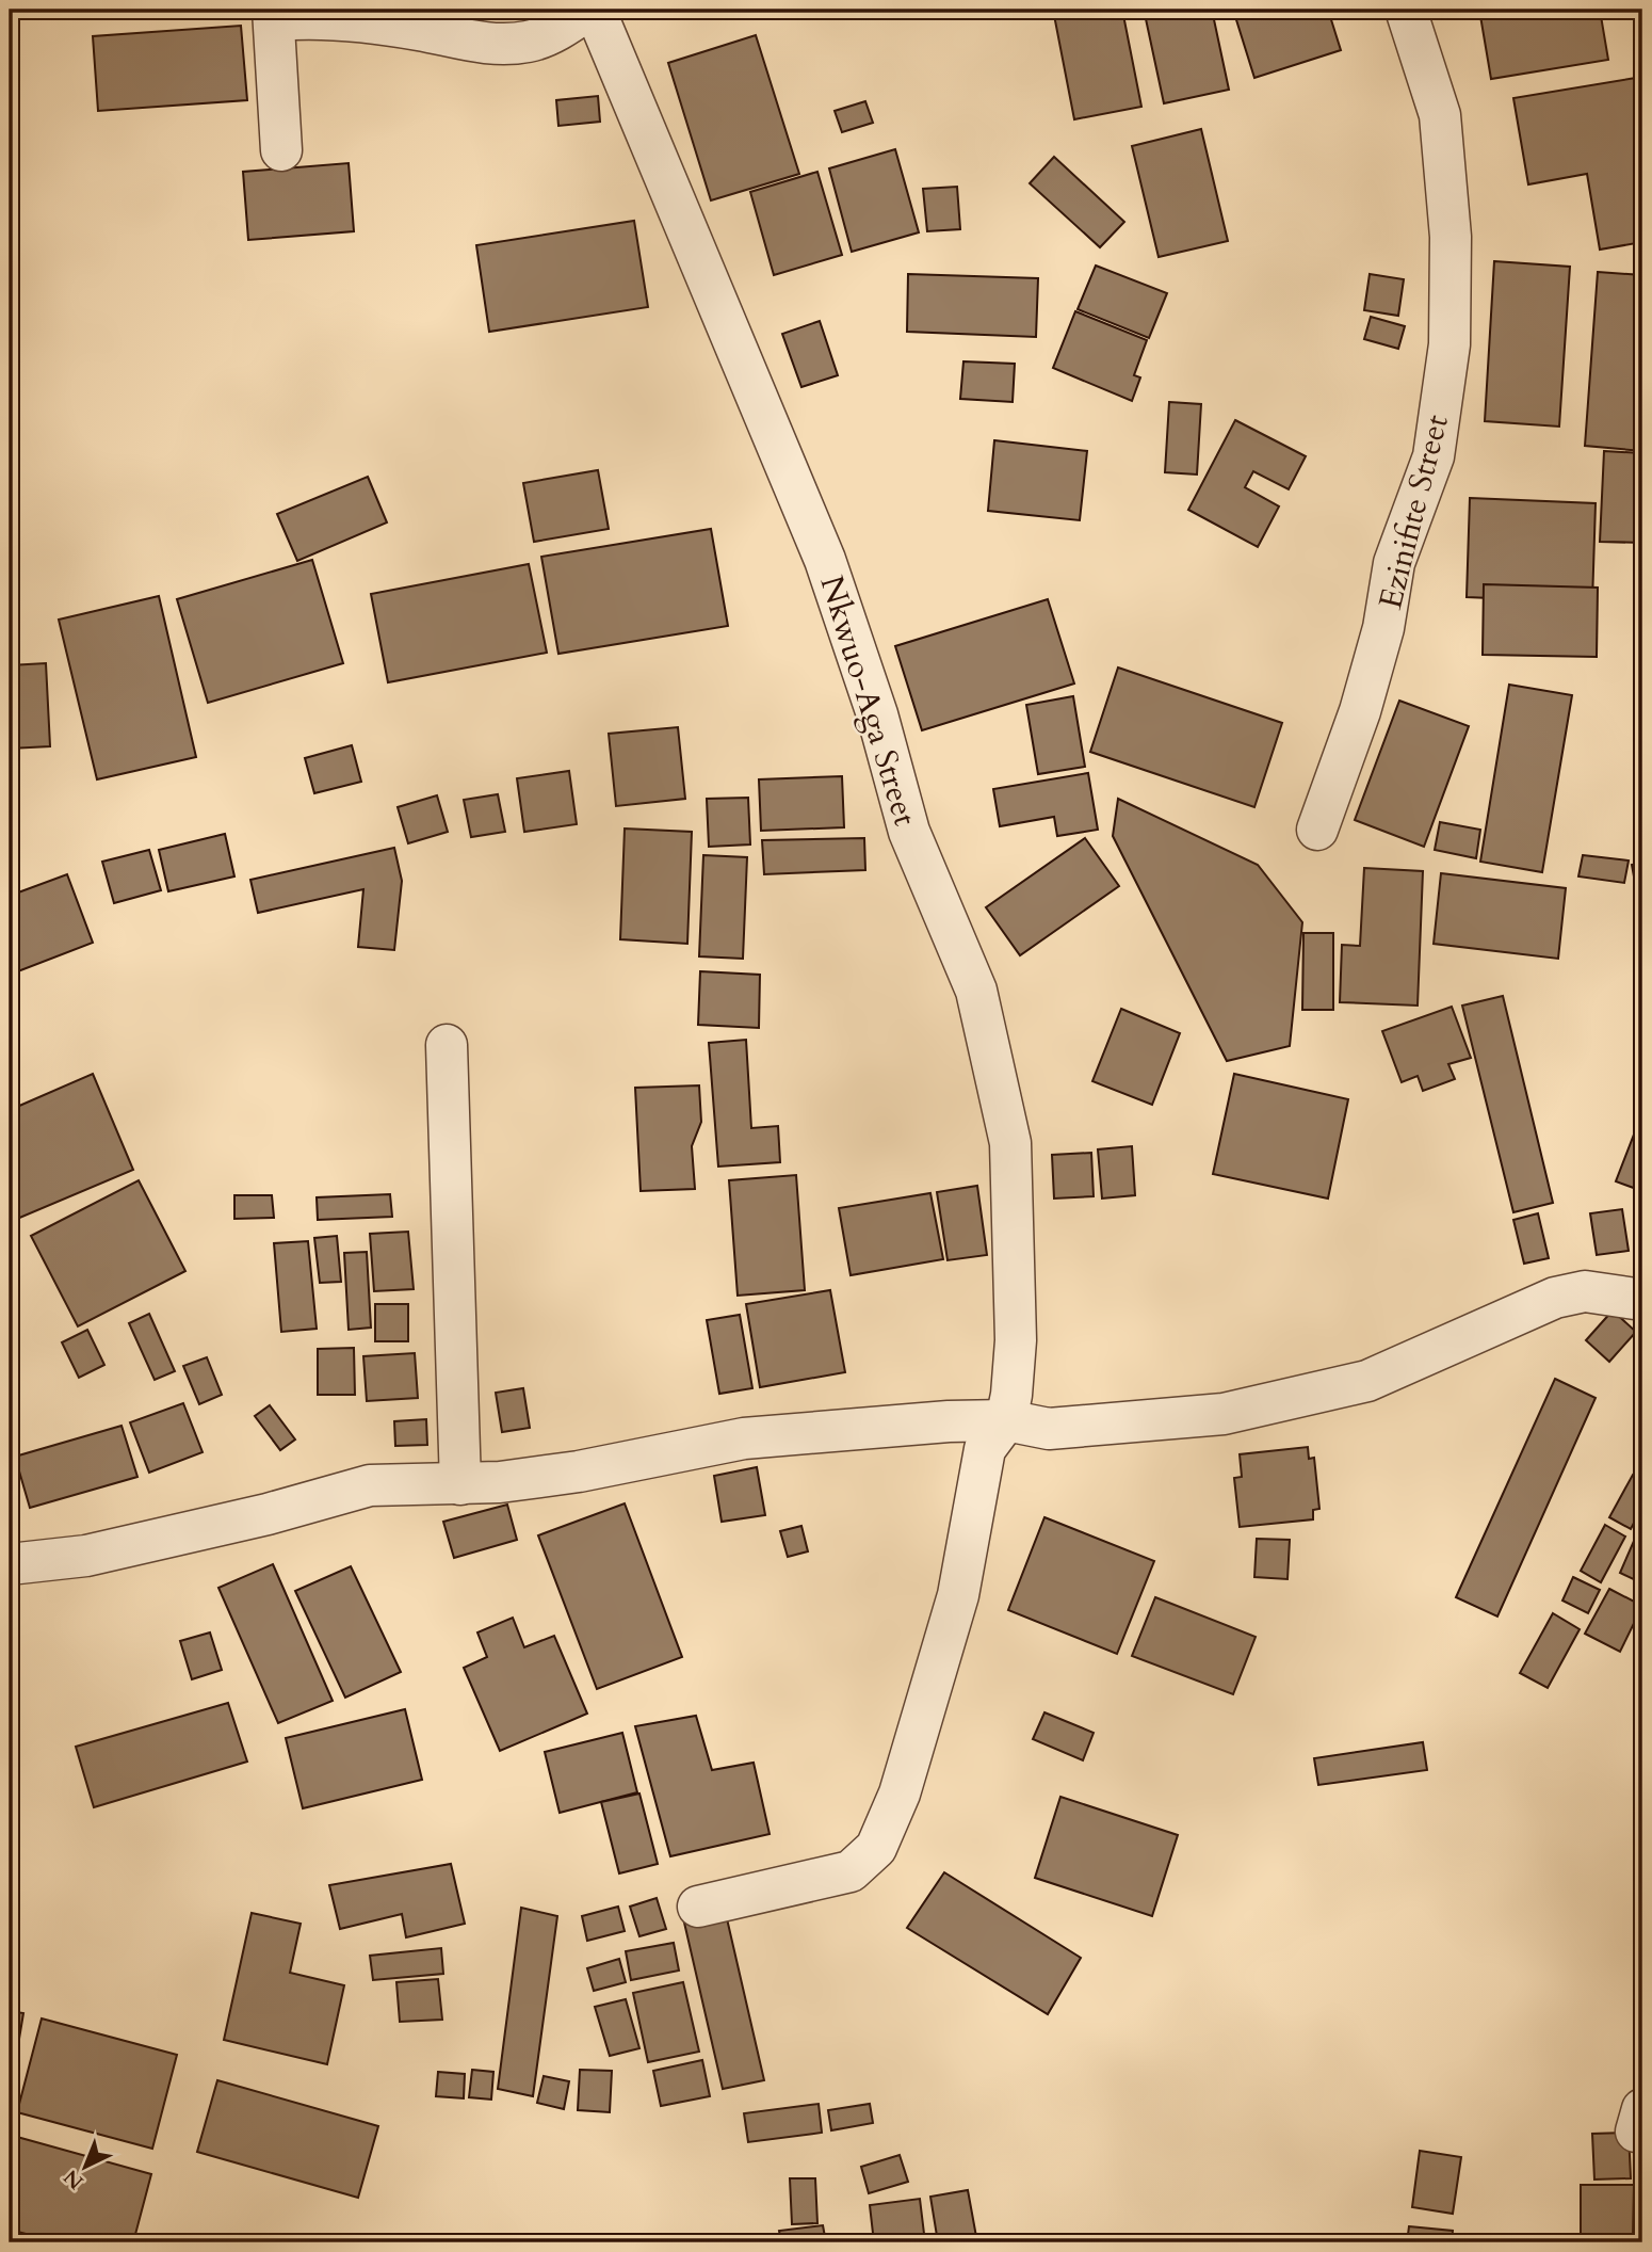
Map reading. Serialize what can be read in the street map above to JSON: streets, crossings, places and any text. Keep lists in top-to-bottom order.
{
  "streets": {
    "street": ["Ezinifite Street", "Nkwuo-Aga Street"]
  },
  "north": "bottom left"
}
